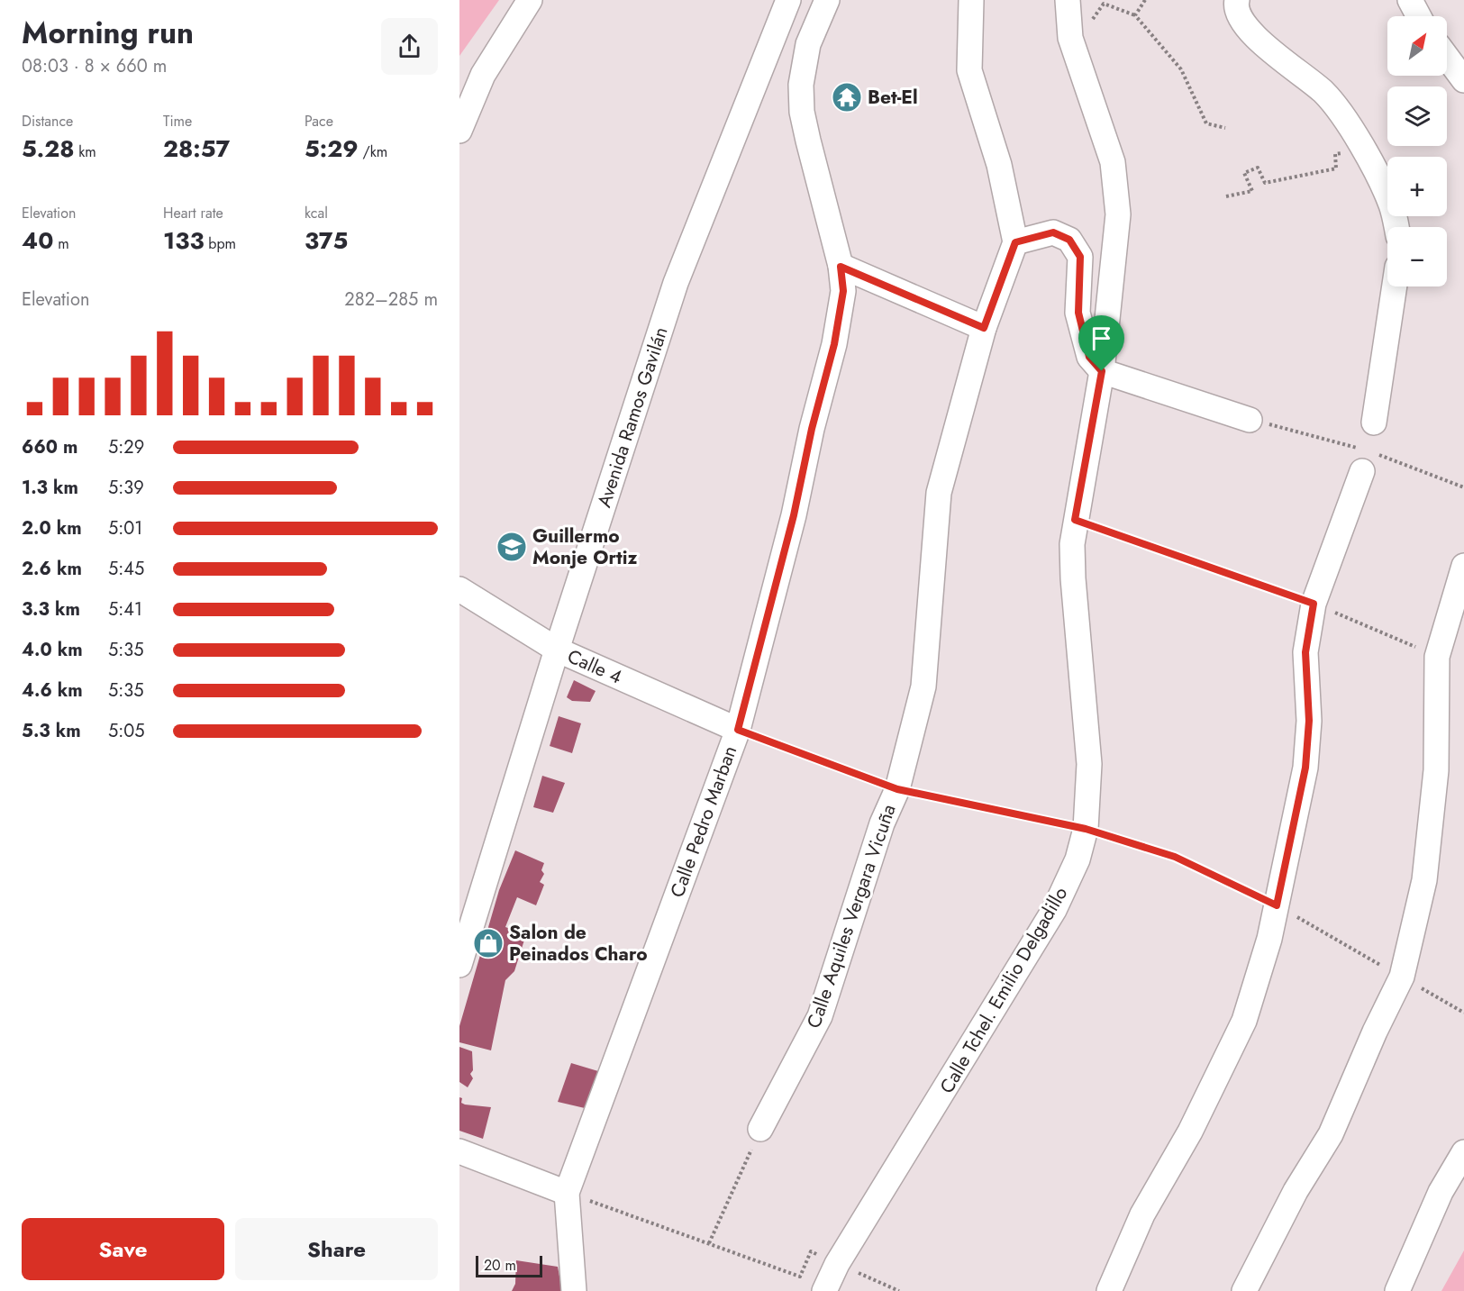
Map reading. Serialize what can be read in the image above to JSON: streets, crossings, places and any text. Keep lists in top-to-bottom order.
{
  "streets": {
    "street": [
      "Avenida Ramos Gavilán",
      "Calle 4",
      "Calle Pedro Marban",
      "Calle Aquiles Vergara Vicuña",
      "Calle Tchel. Emilio Delgadillo"
    ]
  },
  "crossings": [
    ["Avenida Ramos Gavilán", "Calle 4"],
    ["Calle 4", "Calle Pedro Marban"]
  ],
  "places": {
    "temple": ["Bet-El"],
    "school or university": ["Guillermo Monje Ortiz"],
    "shop": ["Salon de Peinados Charo"]
  },
  "scale_bar": "20 m",
  "north": "top right",
  "page": {
    "heading": ["Morning run", "08:03 · 8 × 660 m"],
    "map_buttons": ["+", "−"],
    "stats": [
      ["Distance", "5.28 km"],
      ["Time", "28:57"],
      ["Pace", "5:29 /km"],
      ["Elevation", "40 m"],
      ["Heart rate", "133 bpm"],
      ["kcal", "375"]
    ],
    "chart": ["Elevation", "282–285 m"],
    "list": [
      {
        "name": "660 m",
        "note": "5:29"
      },
      {
        "name": "1.3 km",
        "note": "5:39"
      },
      {
        "name": "2.0 km",
        "note": "5:01"
      },
      {
        "name": "2.6 km",
        "note": "5:45"
      },
      {
        "name": "3.3 km",
        "note": "5:41"
      },
      {
        "name": "4.0 km",
        "note": "5:35"
      },
      {
        "name": "4.6 km",
        "note": "5:35"
      },
      {
        "name": "5.3 km",
        "note": "5:05"
      }
    ],
    "buttons": ["Save", "Share"],
    "scale": "20 m"
  }
}
